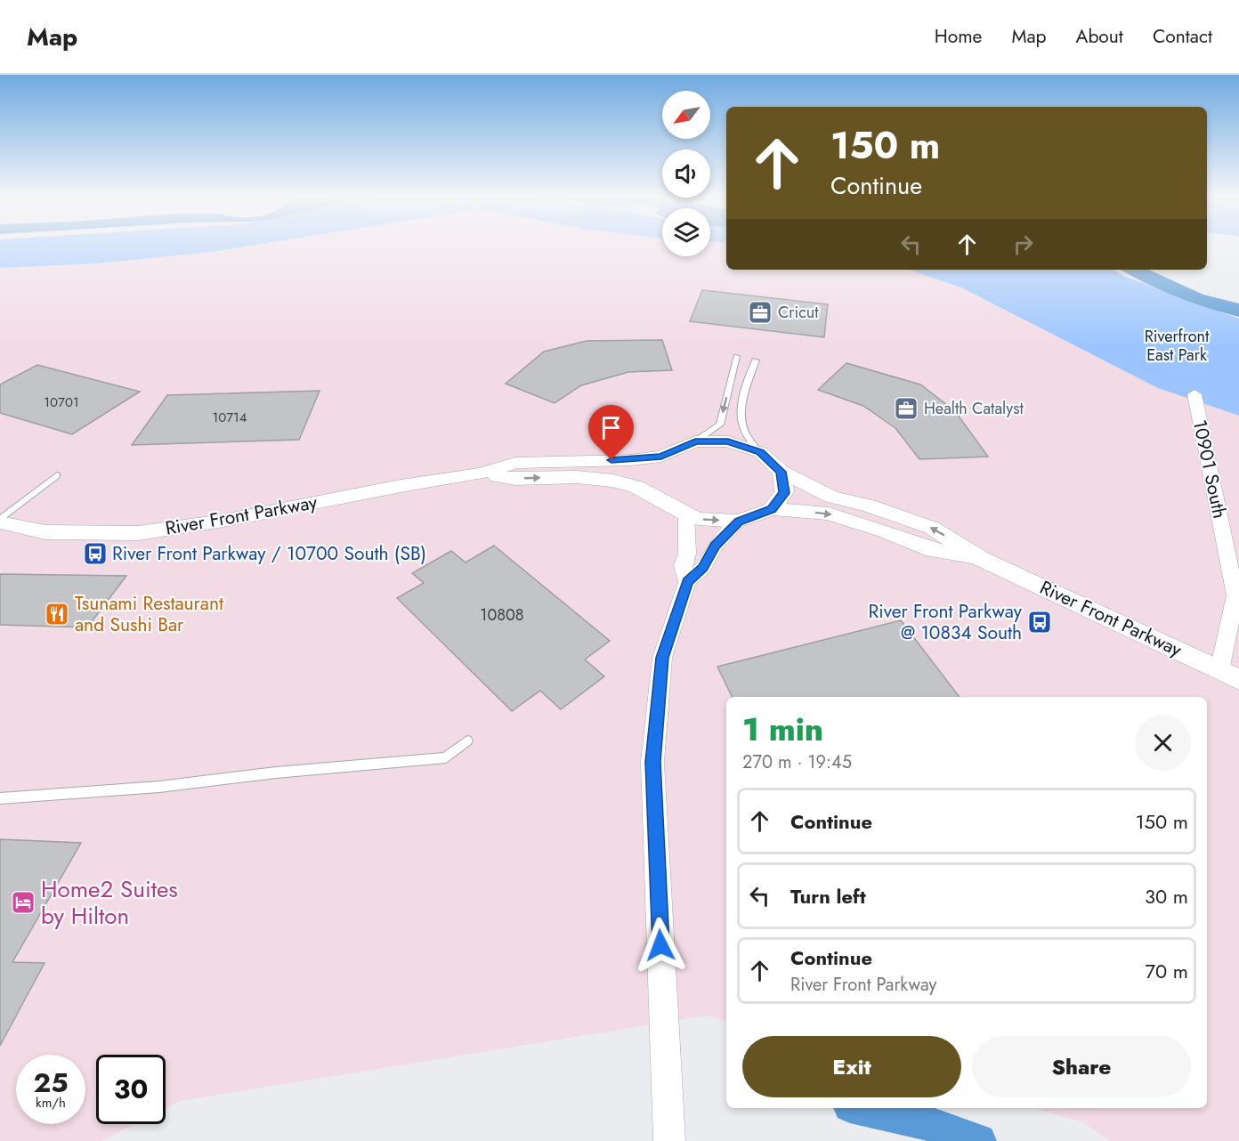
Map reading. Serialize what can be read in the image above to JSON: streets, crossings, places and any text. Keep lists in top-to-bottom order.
{
  "streets": {
    "street": ["10901 South", "River Front Parkway"]
  },
  "crossings": [
    ["10901 South", "River Front Parkway"]
  ],
  "parks": ["Riverfront East Park"],
  "places": {
    "office": ["Cricut", "Health Catalyst"],
    "bus stop": ["River Front Parkway / 10700 South (SB)", "River Front Parkway @ 10834 South"],
    "restaurant": ["Tsunami Restaurant and Sushi Bar"],
    "hotel": ["Home2 Suites by Hilton"]
  },
  "house_numbers": ["10701", "10714", "10808"],
  "north": "bottom left",
  "page": {
    "header": "Map",
    "nav": [
      "Home",
      "Map",
      "About",
      "Contact"
    ],
    "turn": ["150 m", "Continue"],
    "heading": ["1 min", "270 m · 19:45"],
    "list": [
      {
        "name": "Continue",
        "value": "150 m"
      },
      {
        "name": "Turn left",
        "value": "30 m"
      },
      {
        "name": "Continue",
        "note": "River Front Parkway",
        "value": "70 m"
      }
    ],
    "buttons": ["Exit", "Share"],
    "speed": "25 km/h",
    "limit": "30"
  }
}
